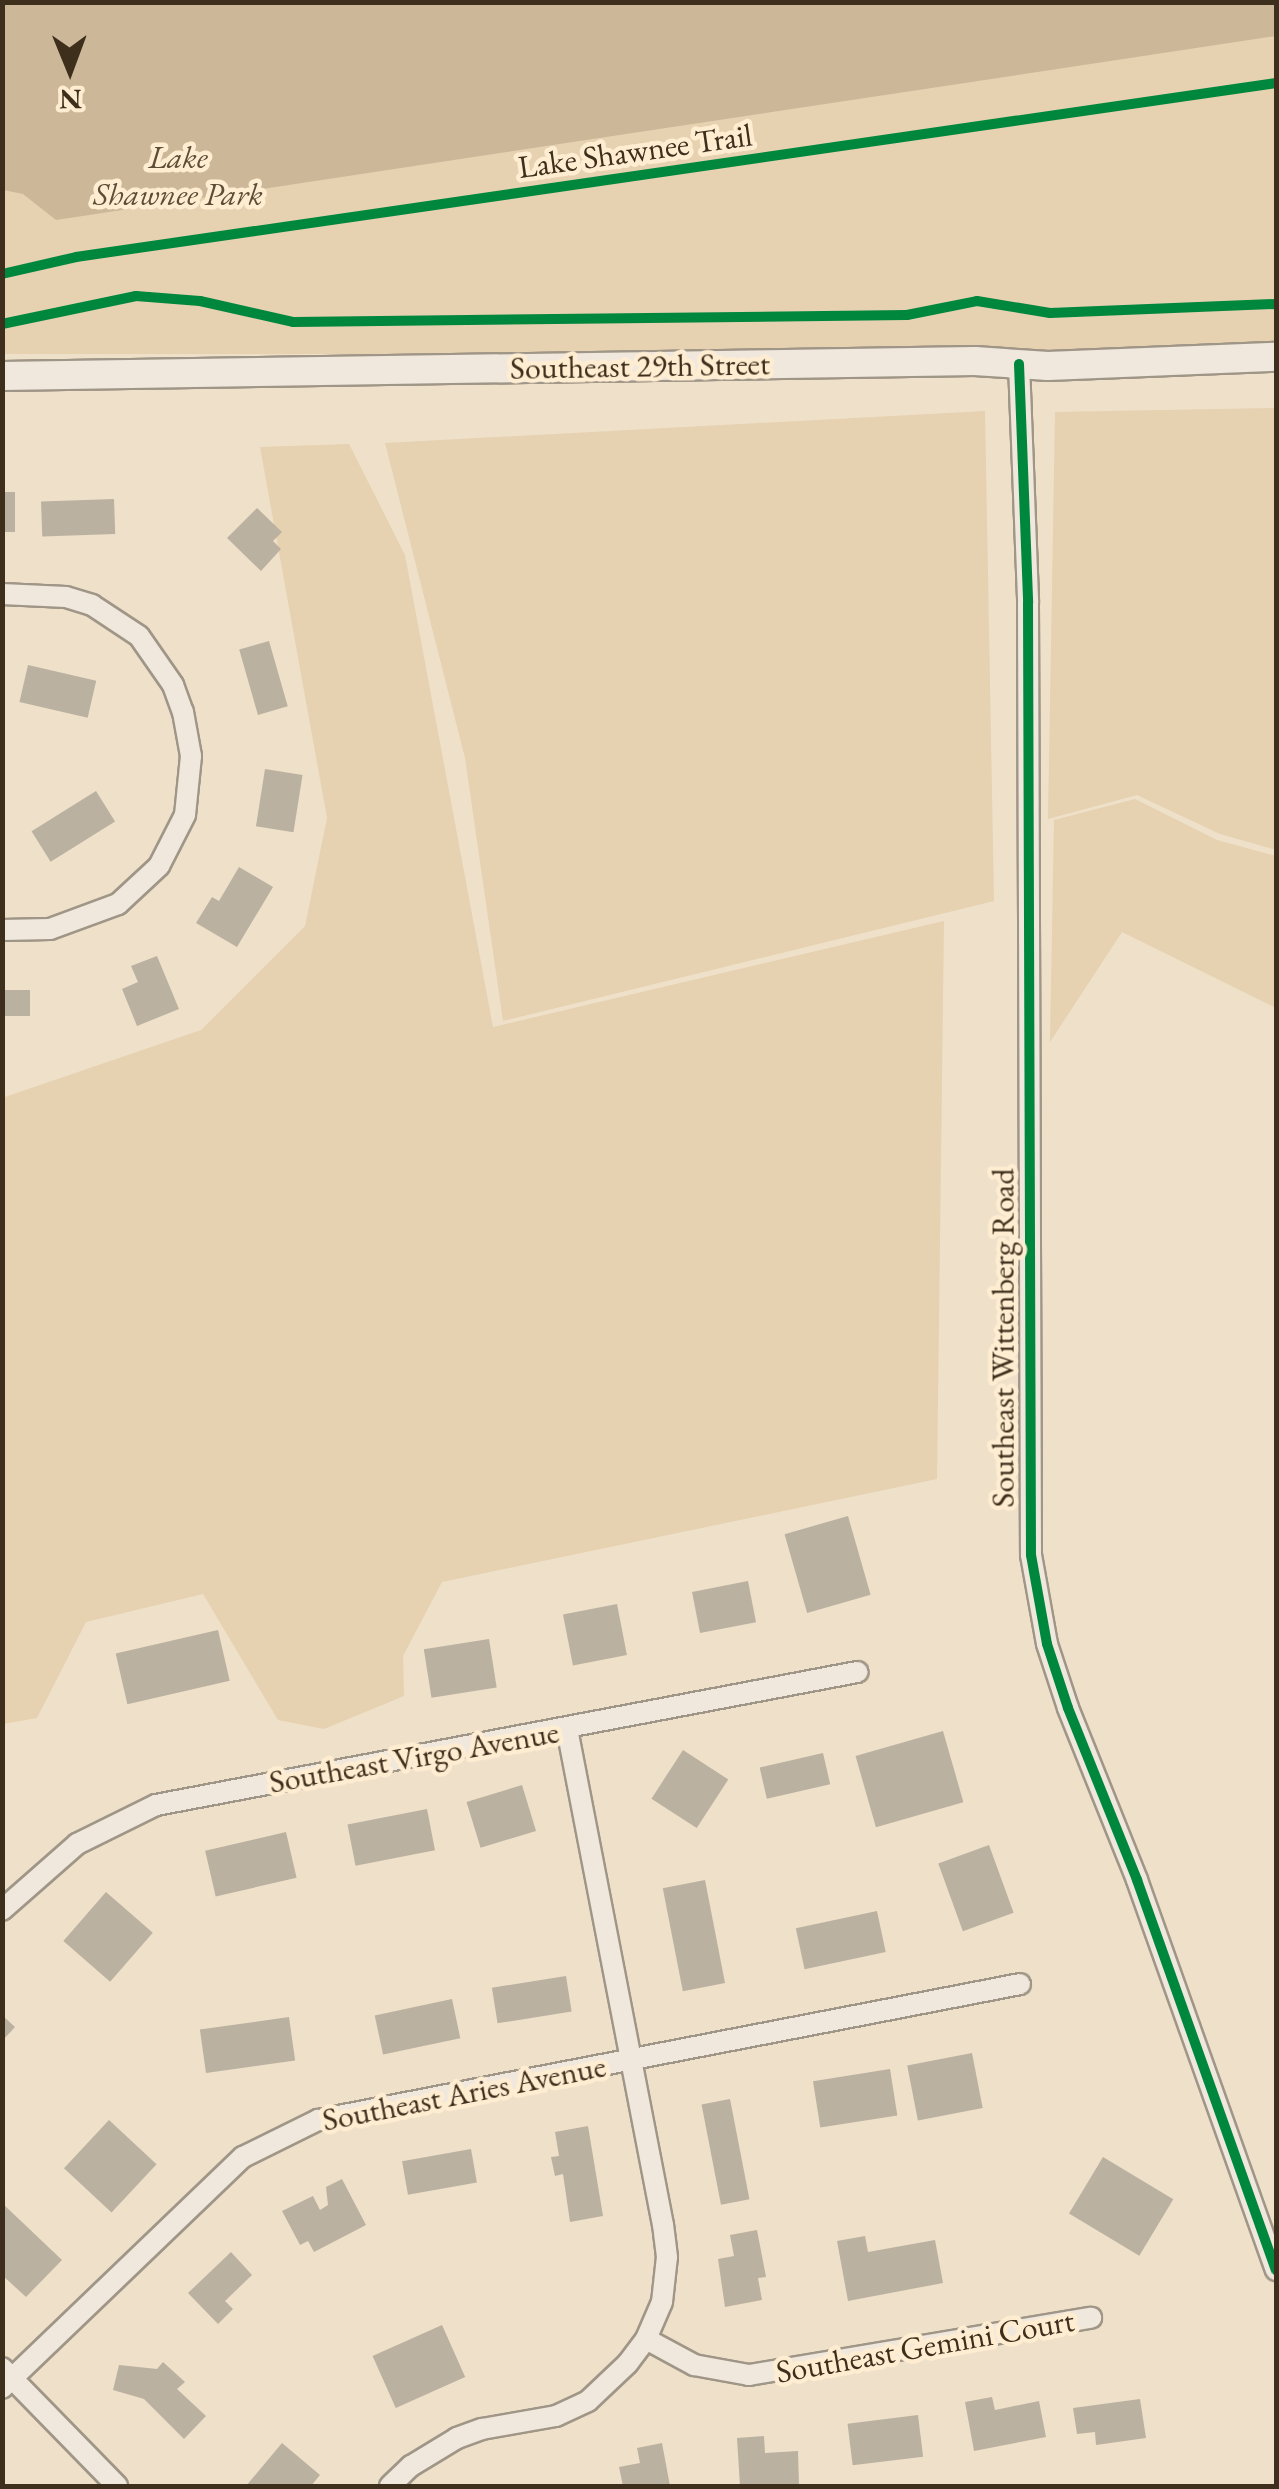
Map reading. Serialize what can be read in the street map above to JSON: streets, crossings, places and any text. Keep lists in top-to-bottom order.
{
  "streets": {
    "main road": ["Southeast 29th Street"],
    "street": [
      "Southeast Wittenberg Road",
      "Southeast Virgo Avenue",
      "Southeast Aries Avenue",
      "Southeast Gemini Court"
    ],
    "cycle path": ["Lake Shawnee Trail"]
  },
  "crossings": [
    ["Southeast 29th Street", "Southeast Wittenberg Road"]
  ],
  "parks": ["Lake Shawnee Park"],
  "north": "bottom"
}
